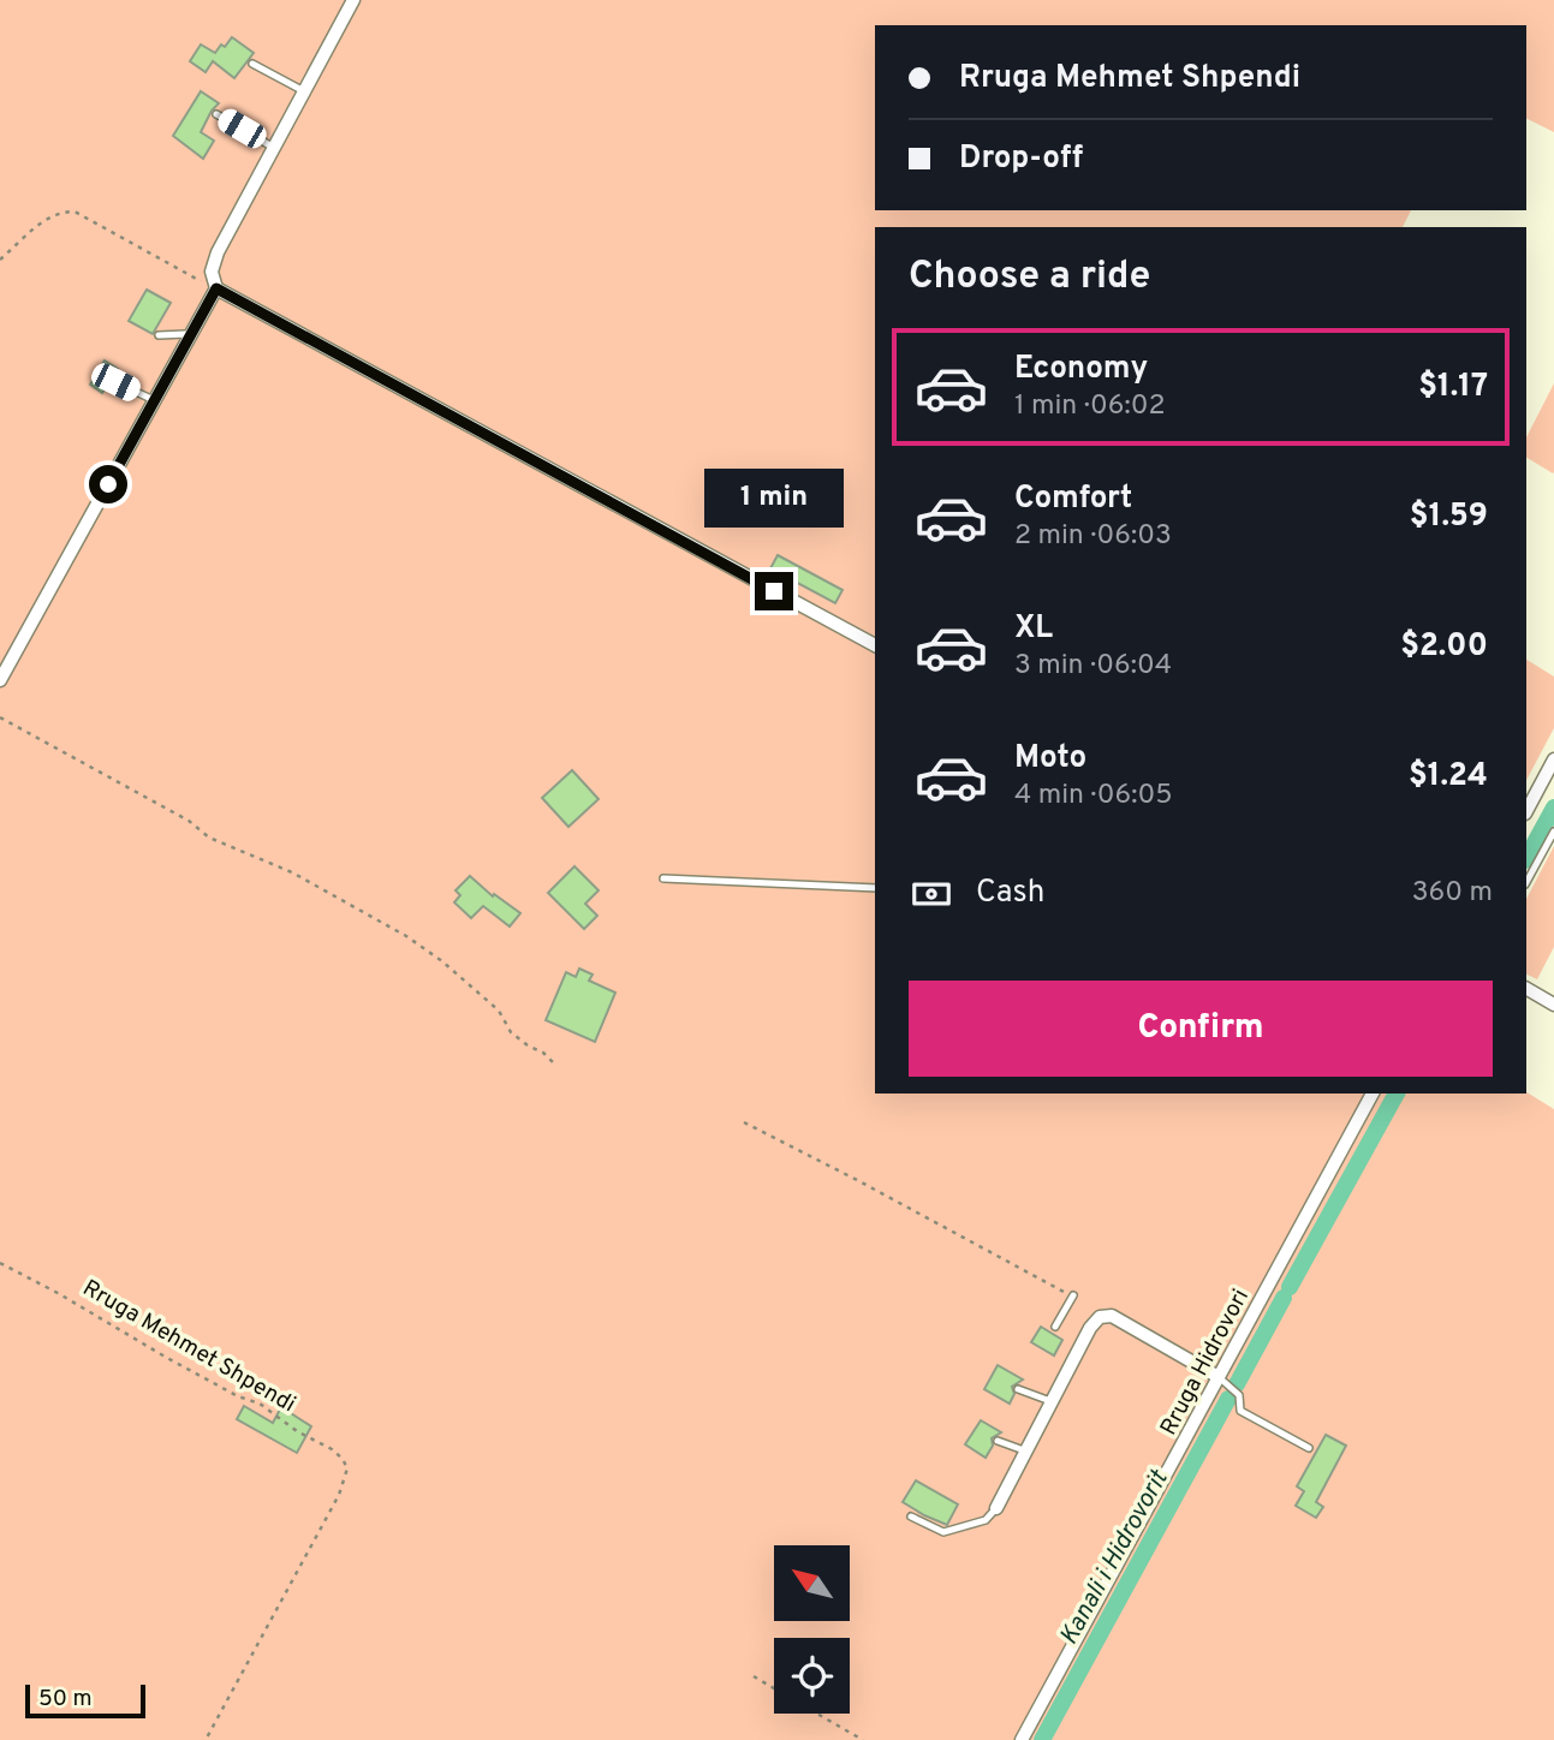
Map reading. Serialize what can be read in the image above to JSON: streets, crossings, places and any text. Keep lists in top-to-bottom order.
{
  "streets": {
    "street": ["Rruga Hidrovori"],
    "path": ["Rruga Mehmet Shpendi"]
  },
  "water": ["Kanali i Hidrovorit"],
  "scale_bar": "50 m",
  "north": "top left",
  "page": {
    "banner": ["Rruga Mehmet Shpendi", "Drop-off"],
    "heading": "Choose a ride",
    "list": [
      {
        "name": "Economy",
        "note": "1 min · 06:02",
        "value": "$1.17"
      },
      {
        "name": "Comfort",
        "note": "2 min · 06:03",
        "value": "$1.59"
      },
      {
        "name": "XL",
        "note": "3 min · 06:04",
        "value": "$2.00"
      },
      {
        "name": "Moto",
        "note": "4 min · 06:05",
        "value": "$1.24"
      }
    ],
    "bubble": "1 min",
    "pay": ["Cash", "360 m"],
    "buttons": "Confirm",
    "scale": "50 m"
  }
}
